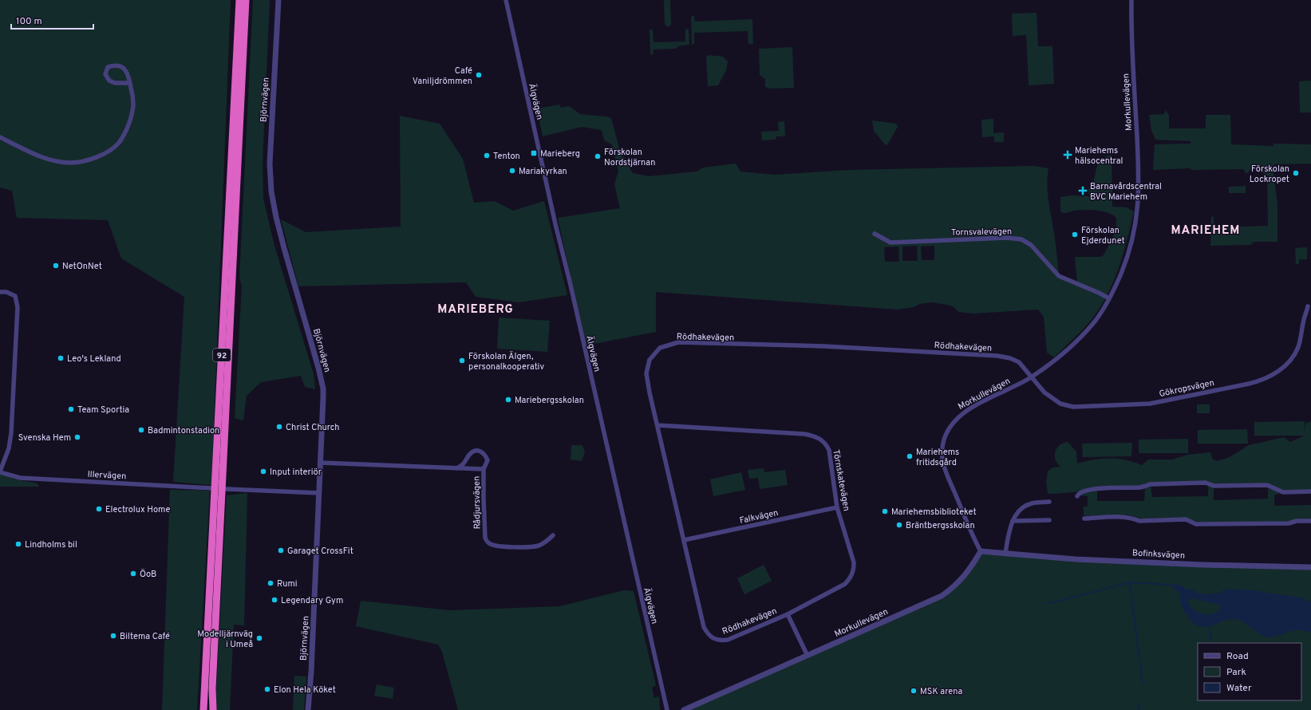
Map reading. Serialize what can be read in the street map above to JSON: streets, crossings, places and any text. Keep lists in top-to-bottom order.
{
  "streets": {
    "highway": ["92"],
    "street": [
      "Björnvägen",
      "Älgvägen",
      "Morkullevägen",
      "Tornsvalevägen",
      "Rödhakevägen",
      "Gökropsvägen",
      "Illervägen",
      "Törnskatevägen",
      "Rådjursvägen",
      "Falkvägen",
      "Bofinksvägen"
    ]
  },
  "crossings": [
    ["Björnvägen", "Rådjursvägen"],
    ["Morkullevägen", "Tornsvalevägen"],
    ["Morkullevägen", "Rödhakevägen"],
    ["Morkullevägen", "Gökropsvägen"],
    ["Morkullevägen", "Bofinksvägen"],
    ["Rödhakevägen", "Gökropsvägen"],
    ["Rödhakevägen", "Törnskatevägen"],
    ["Rödhakevägen", "Falkvägen"],
    ["Törnskatevägen", "Falkvägen"]
  ],
  "districts": ["MARIEHEM", "MARIEBERG"],
  "places": {
    "other": [
      "Café Vaniljdrömmen",
      "Tenton",
      "Förskolan Nordstjärnan",
      "Mariakyrkan",
      "Förskolan Lockropet",
      "Förskolan Ejderdunet",
      "NetOnNet",
      "Leo's Lekland",
      "Förskolan Älgen, personalkooperativ",
      "Mariebergsskolan",
      "Team Sportia",
      "Christ Church",
      "Badmintonstadion",
      "Svenska Hem",
      "Mariehems fritidsgård",
      "Input interiör",
      "Electrolux Home",
      "Mariehemsbiblioteket",
      "Bräntbergsskolan",
      "Lindholms bil",
      "Garaget CrossFit",
      "ÖoB",
      "Rumi",
      "Legendary Gym",
      "Biltema Café",
      "Modelljärnväg i Umeå",
      "Elon Hela Köket",
      "MSK arena"
    ],
    "transit": ["Marieberg"],
    "health": ["Mariehems hälsocentral", "Barnavårdscentral BVC Mariehem"]
  },
  "legend": ["Road", "Park", "Water"],
  "scale_bar": "100 m"
}
